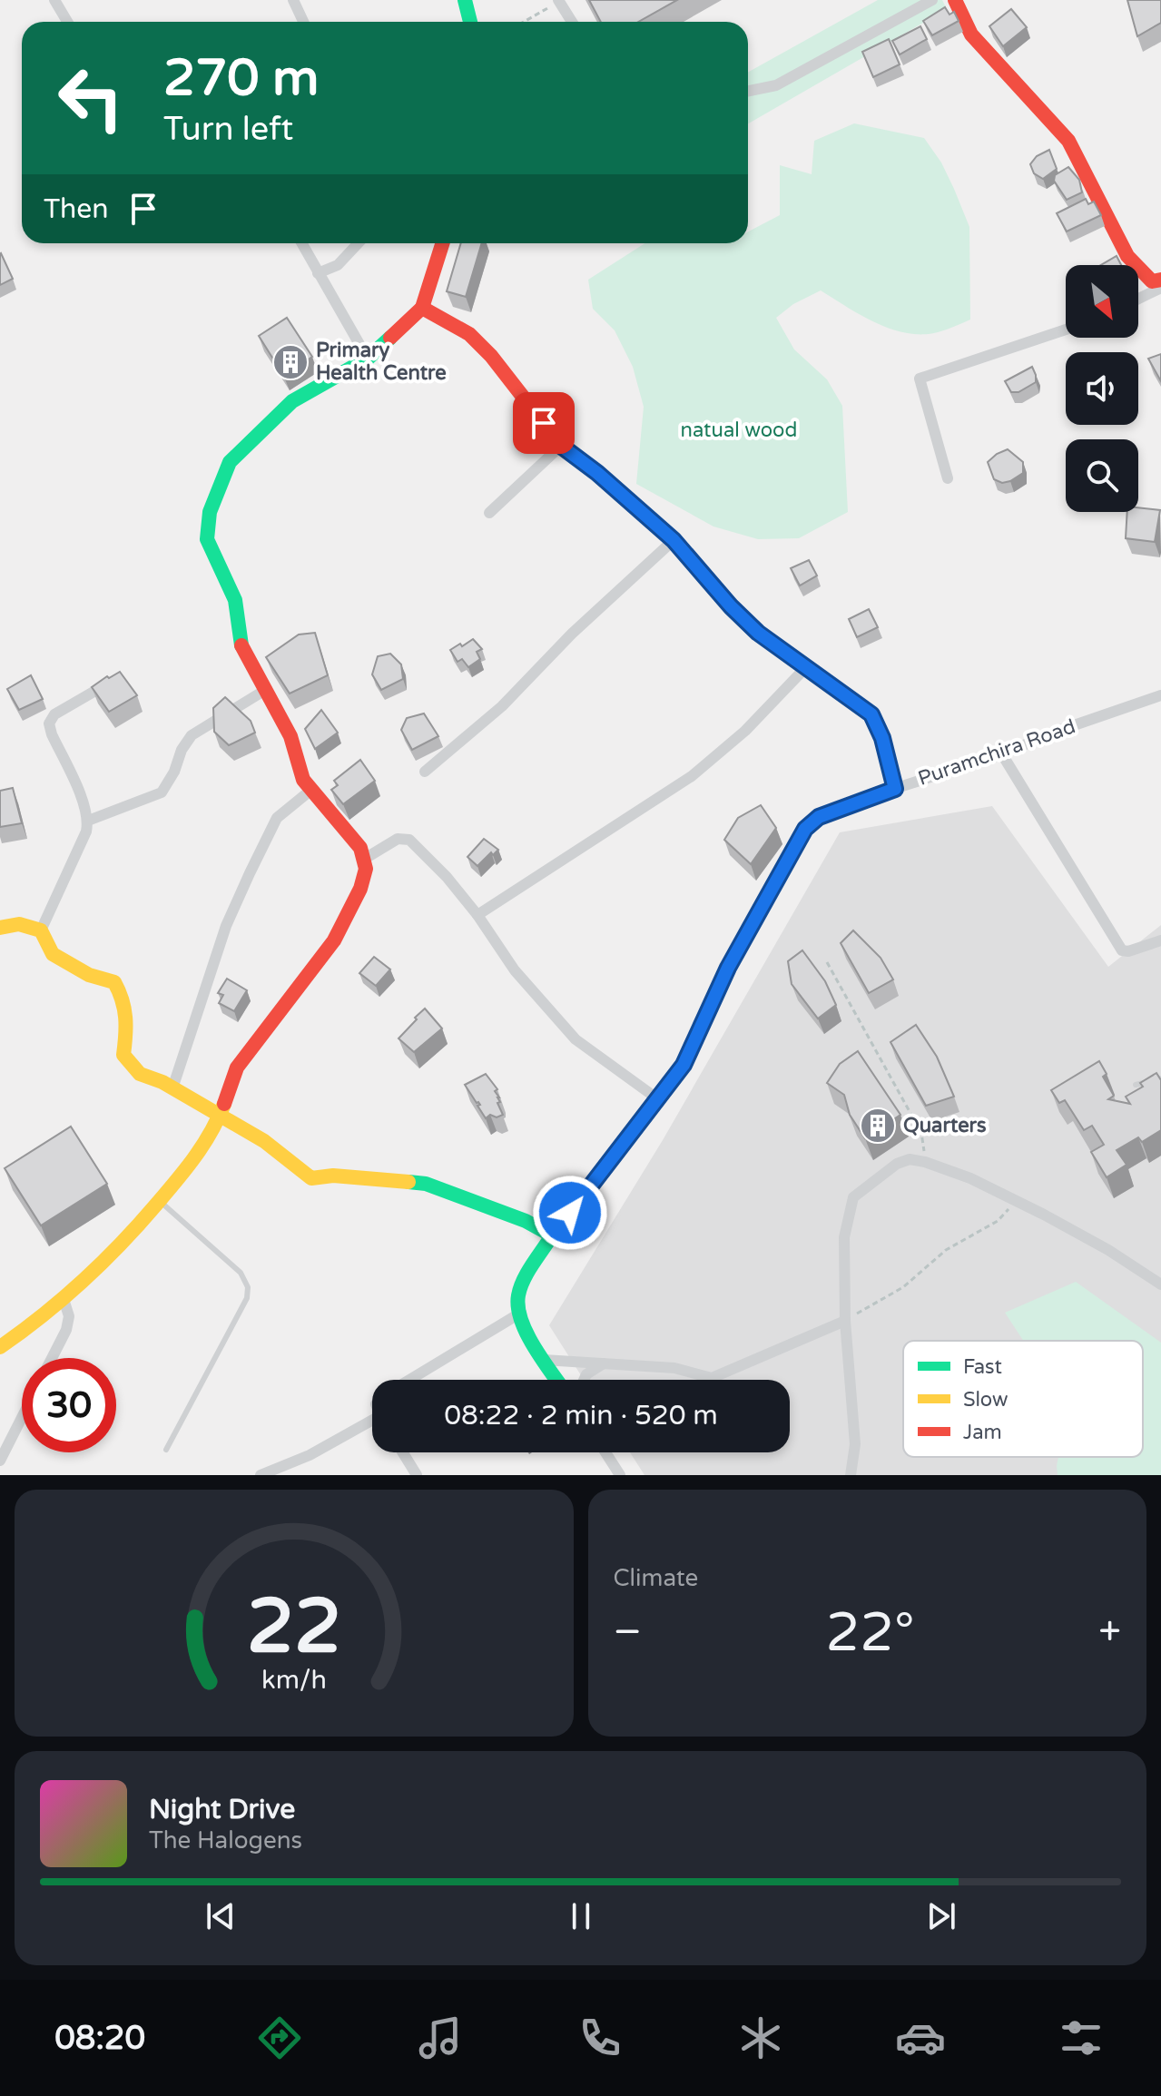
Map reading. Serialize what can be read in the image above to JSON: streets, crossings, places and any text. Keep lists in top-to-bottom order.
{
  "streets": {
    "street": ["Puramchira Road"]
  },
  "parks": ["natual wood"],
  "places": {
    "building": ["Primary Health Centre", "Quarters"]
  },
  "legend": ["Fast", "Slow", "Jam"],
  "north": "bottom right",
  "page": {
    "turn": ["270 m", "Turn left"],
    "then": "Then",
    "limit": "30",
    "trip": "08:22 · 2 min · 520 m",
    "tile": "Climate",
    "heat": ["−", "22°", "+"],
    "song": ["Night Drive", "The Halogens"],
    "tabs": "08:20",
    "gauge": ["22", "km/h"]
  }
}
